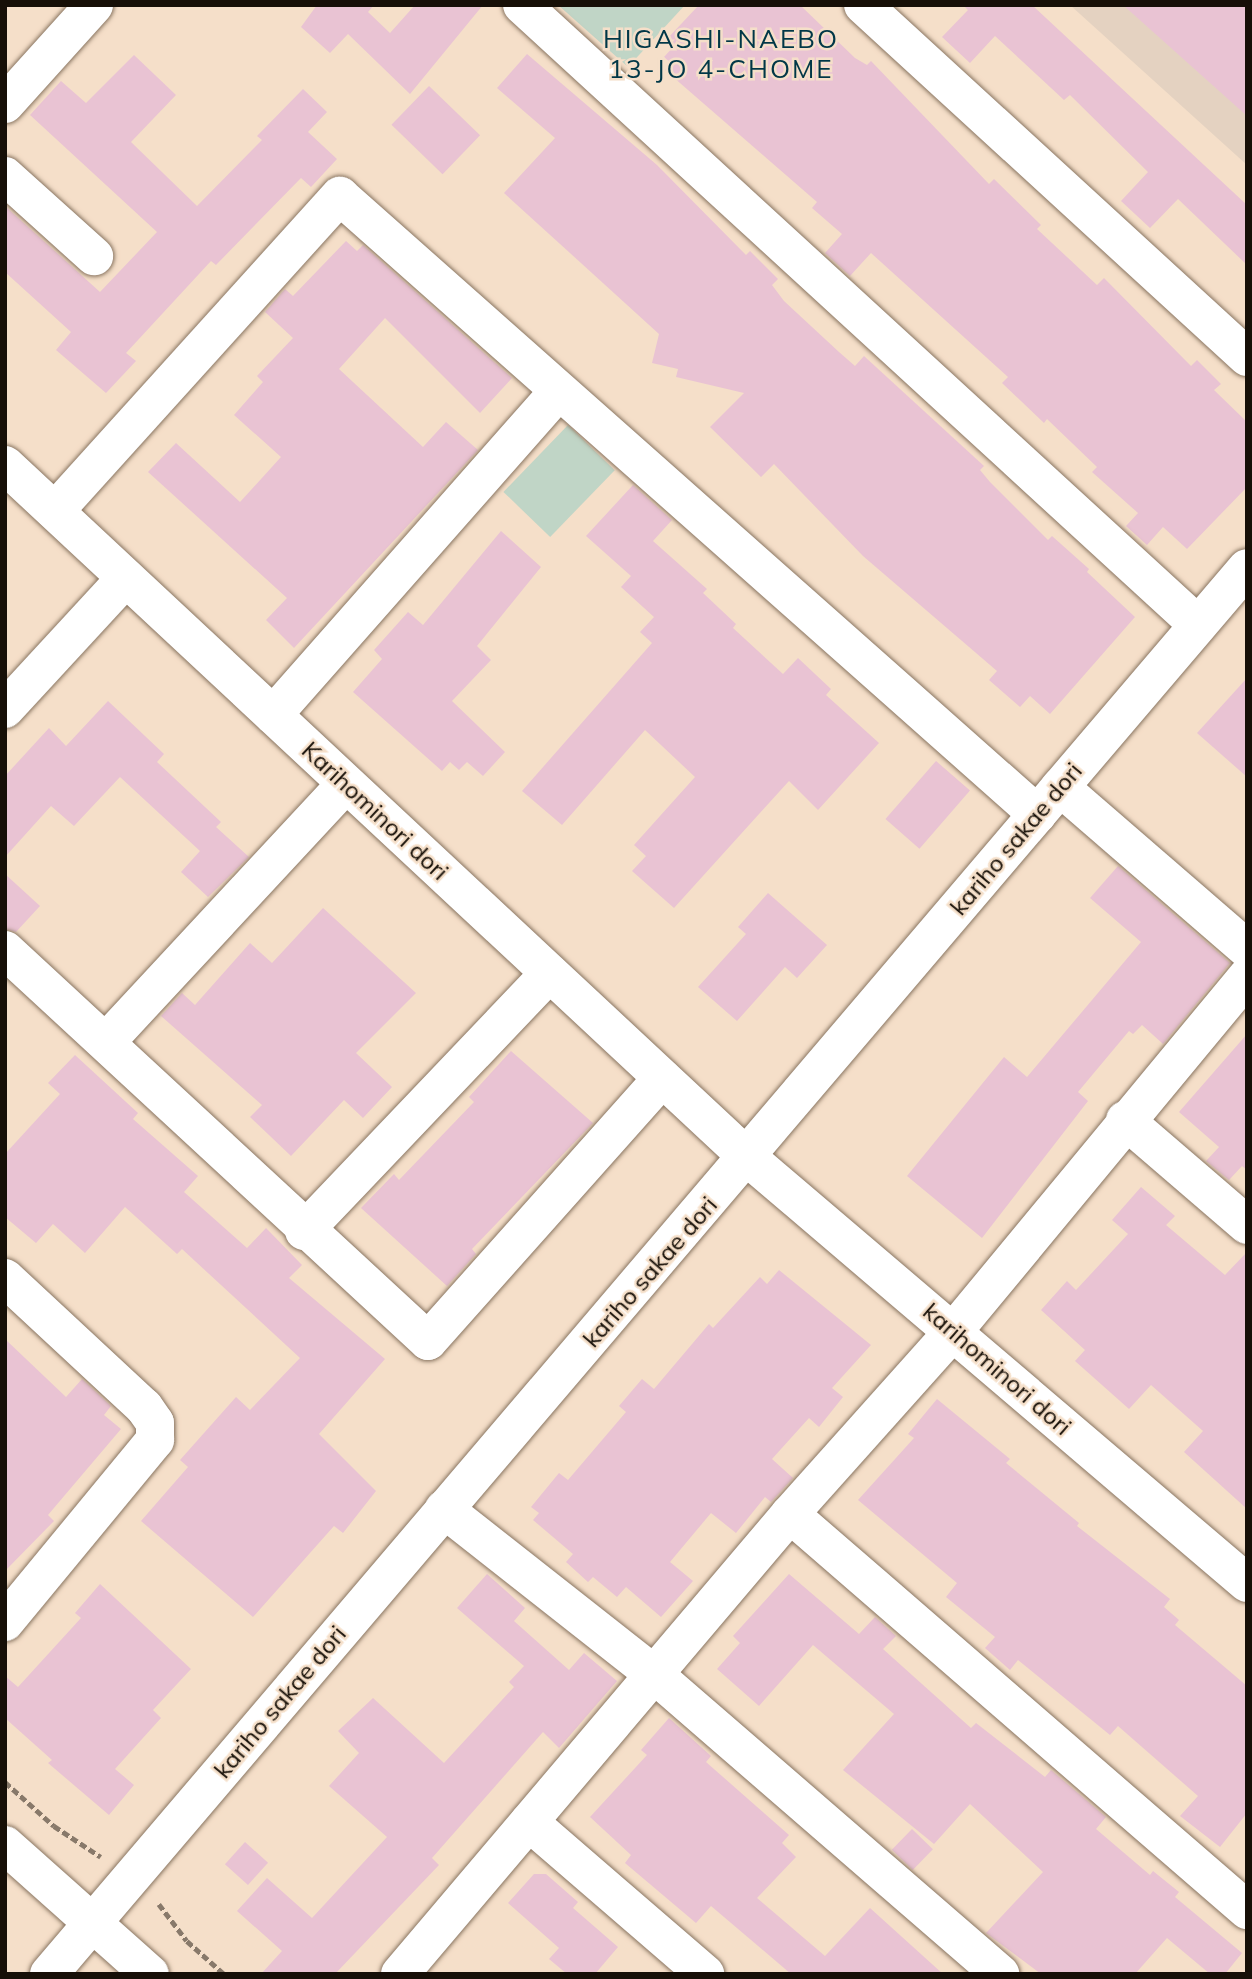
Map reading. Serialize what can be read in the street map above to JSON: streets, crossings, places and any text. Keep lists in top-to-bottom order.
{
  "streets": {
    "street": ["Karihominori dori", "kariho sakae dori", "karihominori dori"]
  },
  "crossings": [
    ["Karihominori dori", "kariho sakae dori"],
    ["Karihominori dori", "karihominori dori"],
    ["kariho sakae dori", "karihominori dori"]
  ],
  "districts": ["HIGASHI-NAEBO 13-JO 4-CHOME"]
}
